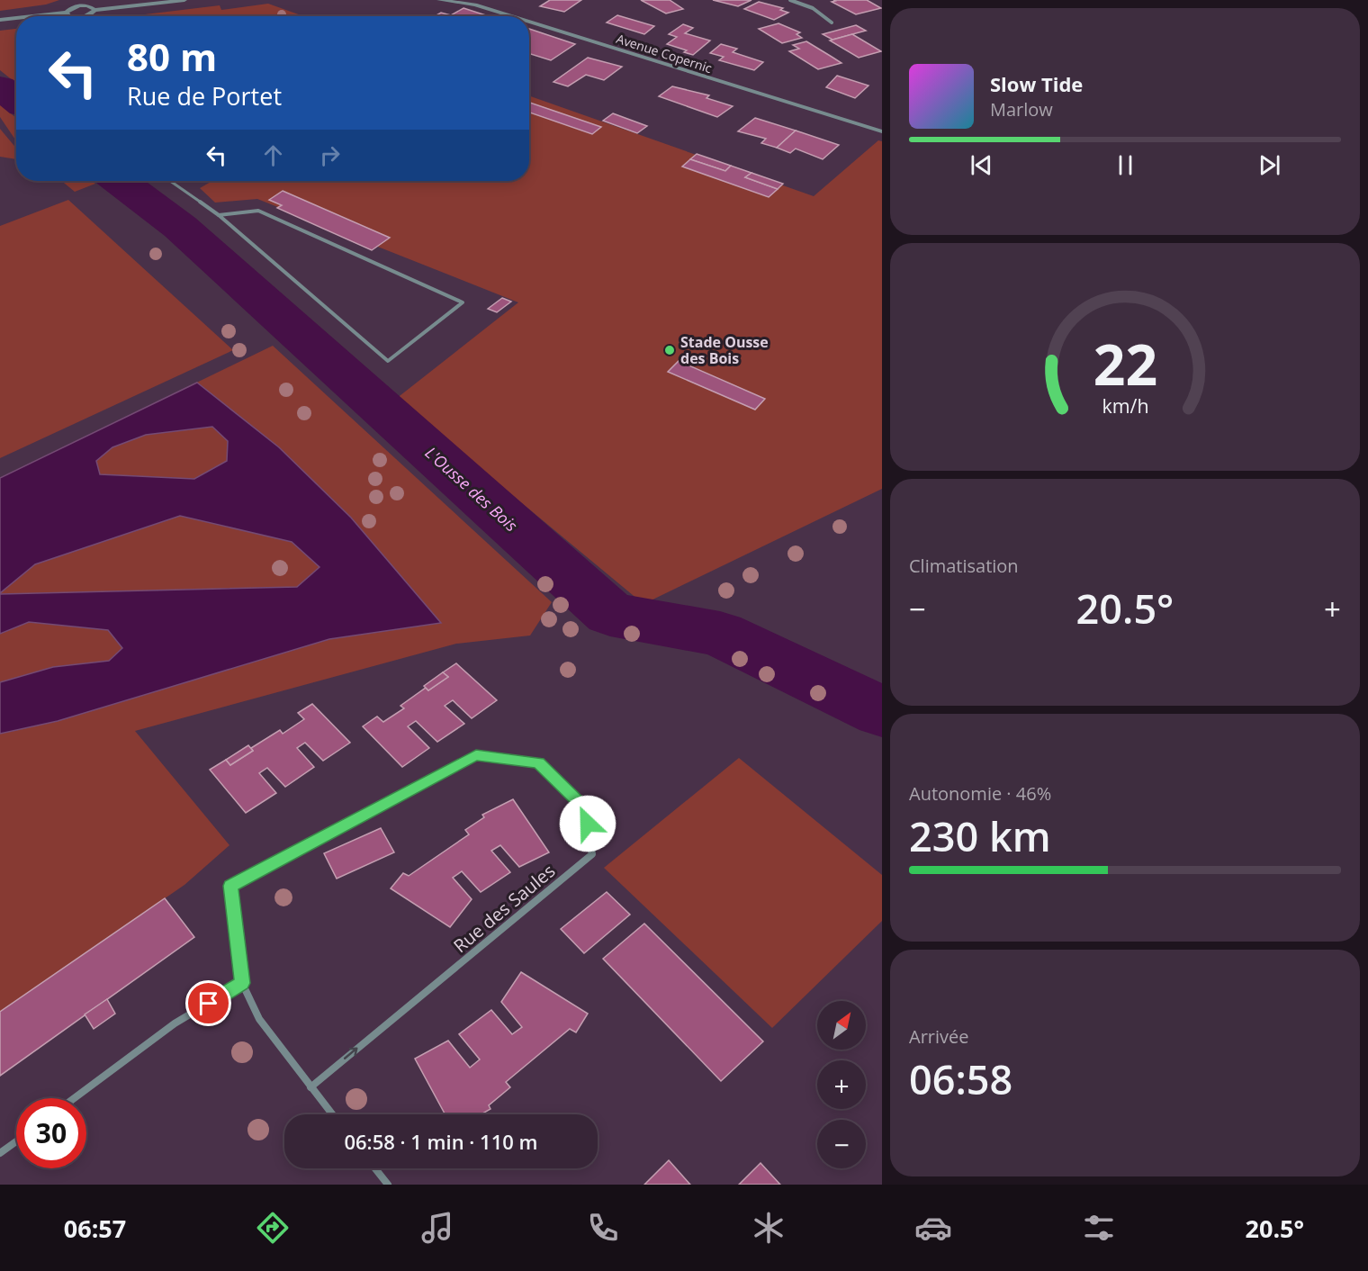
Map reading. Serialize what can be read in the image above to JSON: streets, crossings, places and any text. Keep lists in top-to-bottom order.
{
  "streets": {
    "street": ["Avenue Copernic", "Rue des Saules"]
  },
  "water": ["L'Ousse des Bois"],
  "places": ["Stade Ousse des Bois"],
  "north": "top right",
  "page": {
    "turn": ["80 m", "Rue de Portet"],
    "song": ["Slow Tide", "Marlow"],
    "tile": [
      "Climatisation",
      ["Autonomie · 46%", "230 km"],
      ["Arrivée", "06:58"]
    ],
    "heat": ["−", "20.5°", "+"],
    "map_buttons": ["+", "−"],
    "limit": "30",
    "trip": "06:58 · 1 min · 110 m",
    "tabs": ["06:57", "20.5°"],
    "gauge": ["22", "km/h"]
  }
}
